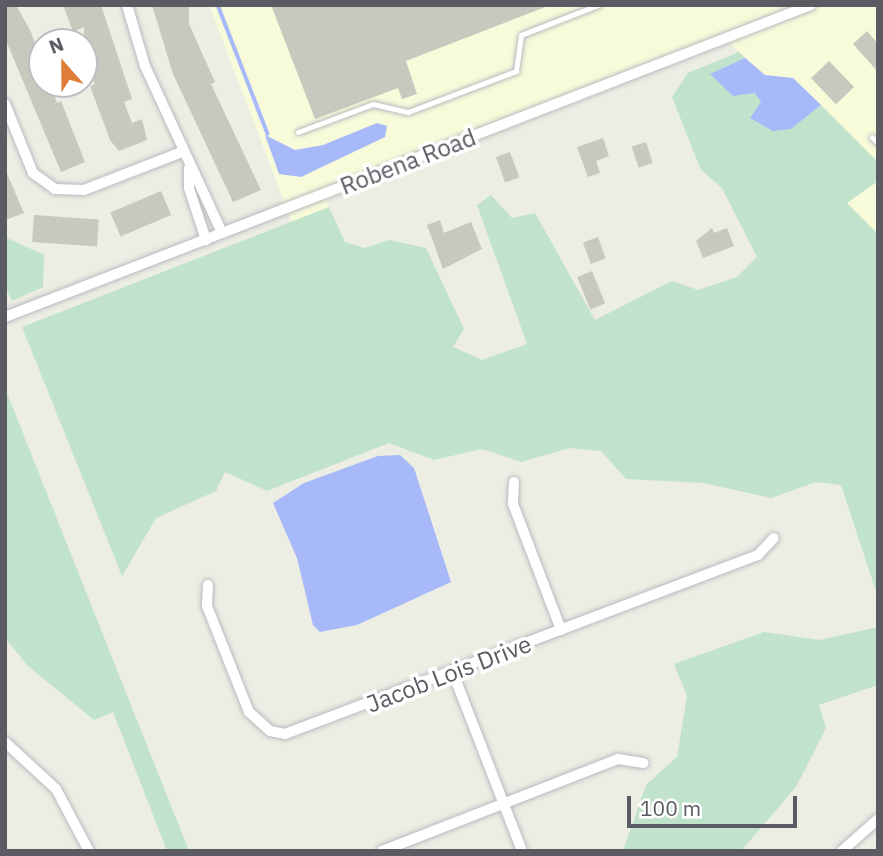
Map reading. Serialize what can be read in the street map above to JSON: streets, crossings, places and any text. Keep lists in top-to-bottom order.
{
  "streets": {
    "street": ["Robena Road", "Jacob Lois Drive"]
  },
  "scale_bar": "100 m",
  "north": "top"
}
